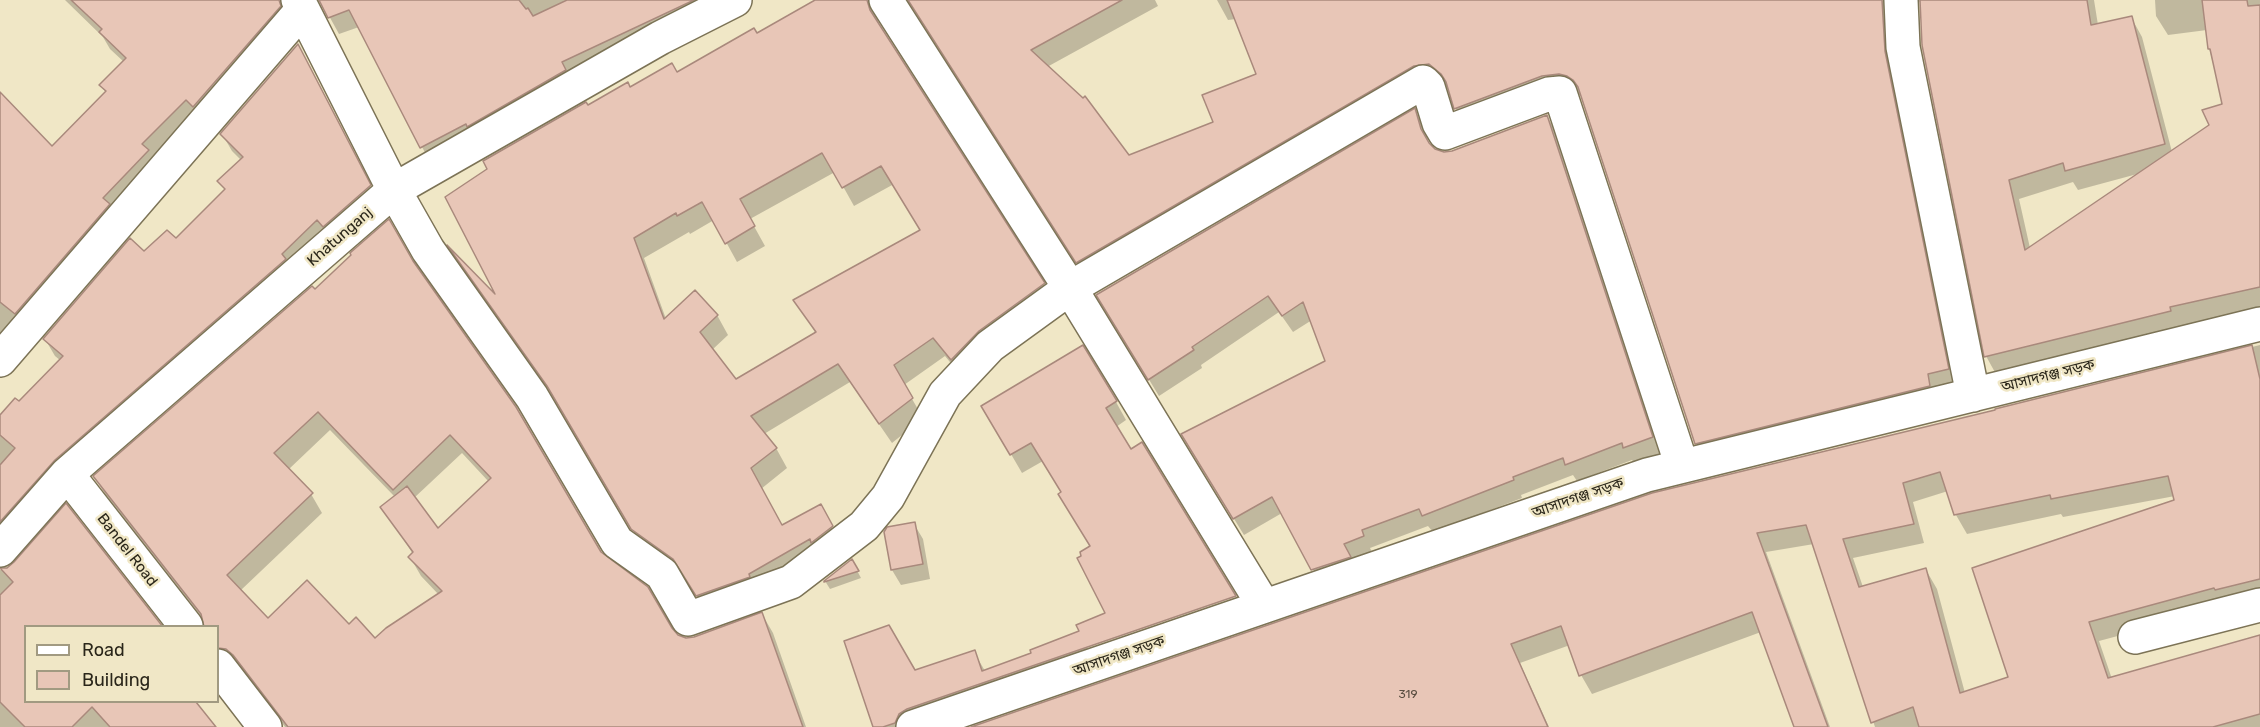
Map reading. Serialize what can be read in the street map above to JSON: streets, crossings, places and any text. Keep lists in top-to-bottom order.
{
  "streets": {
    "street": ["Khatunganj", "আসাদগঞ্জ সড়ক", "Bandel Road"]
  },
  "crossings": [
    ["Khatunganj", "Bandel Road"]
  ],
  "house_numbers": ["319"],
  "legend": ["Road", "Building"]
}
